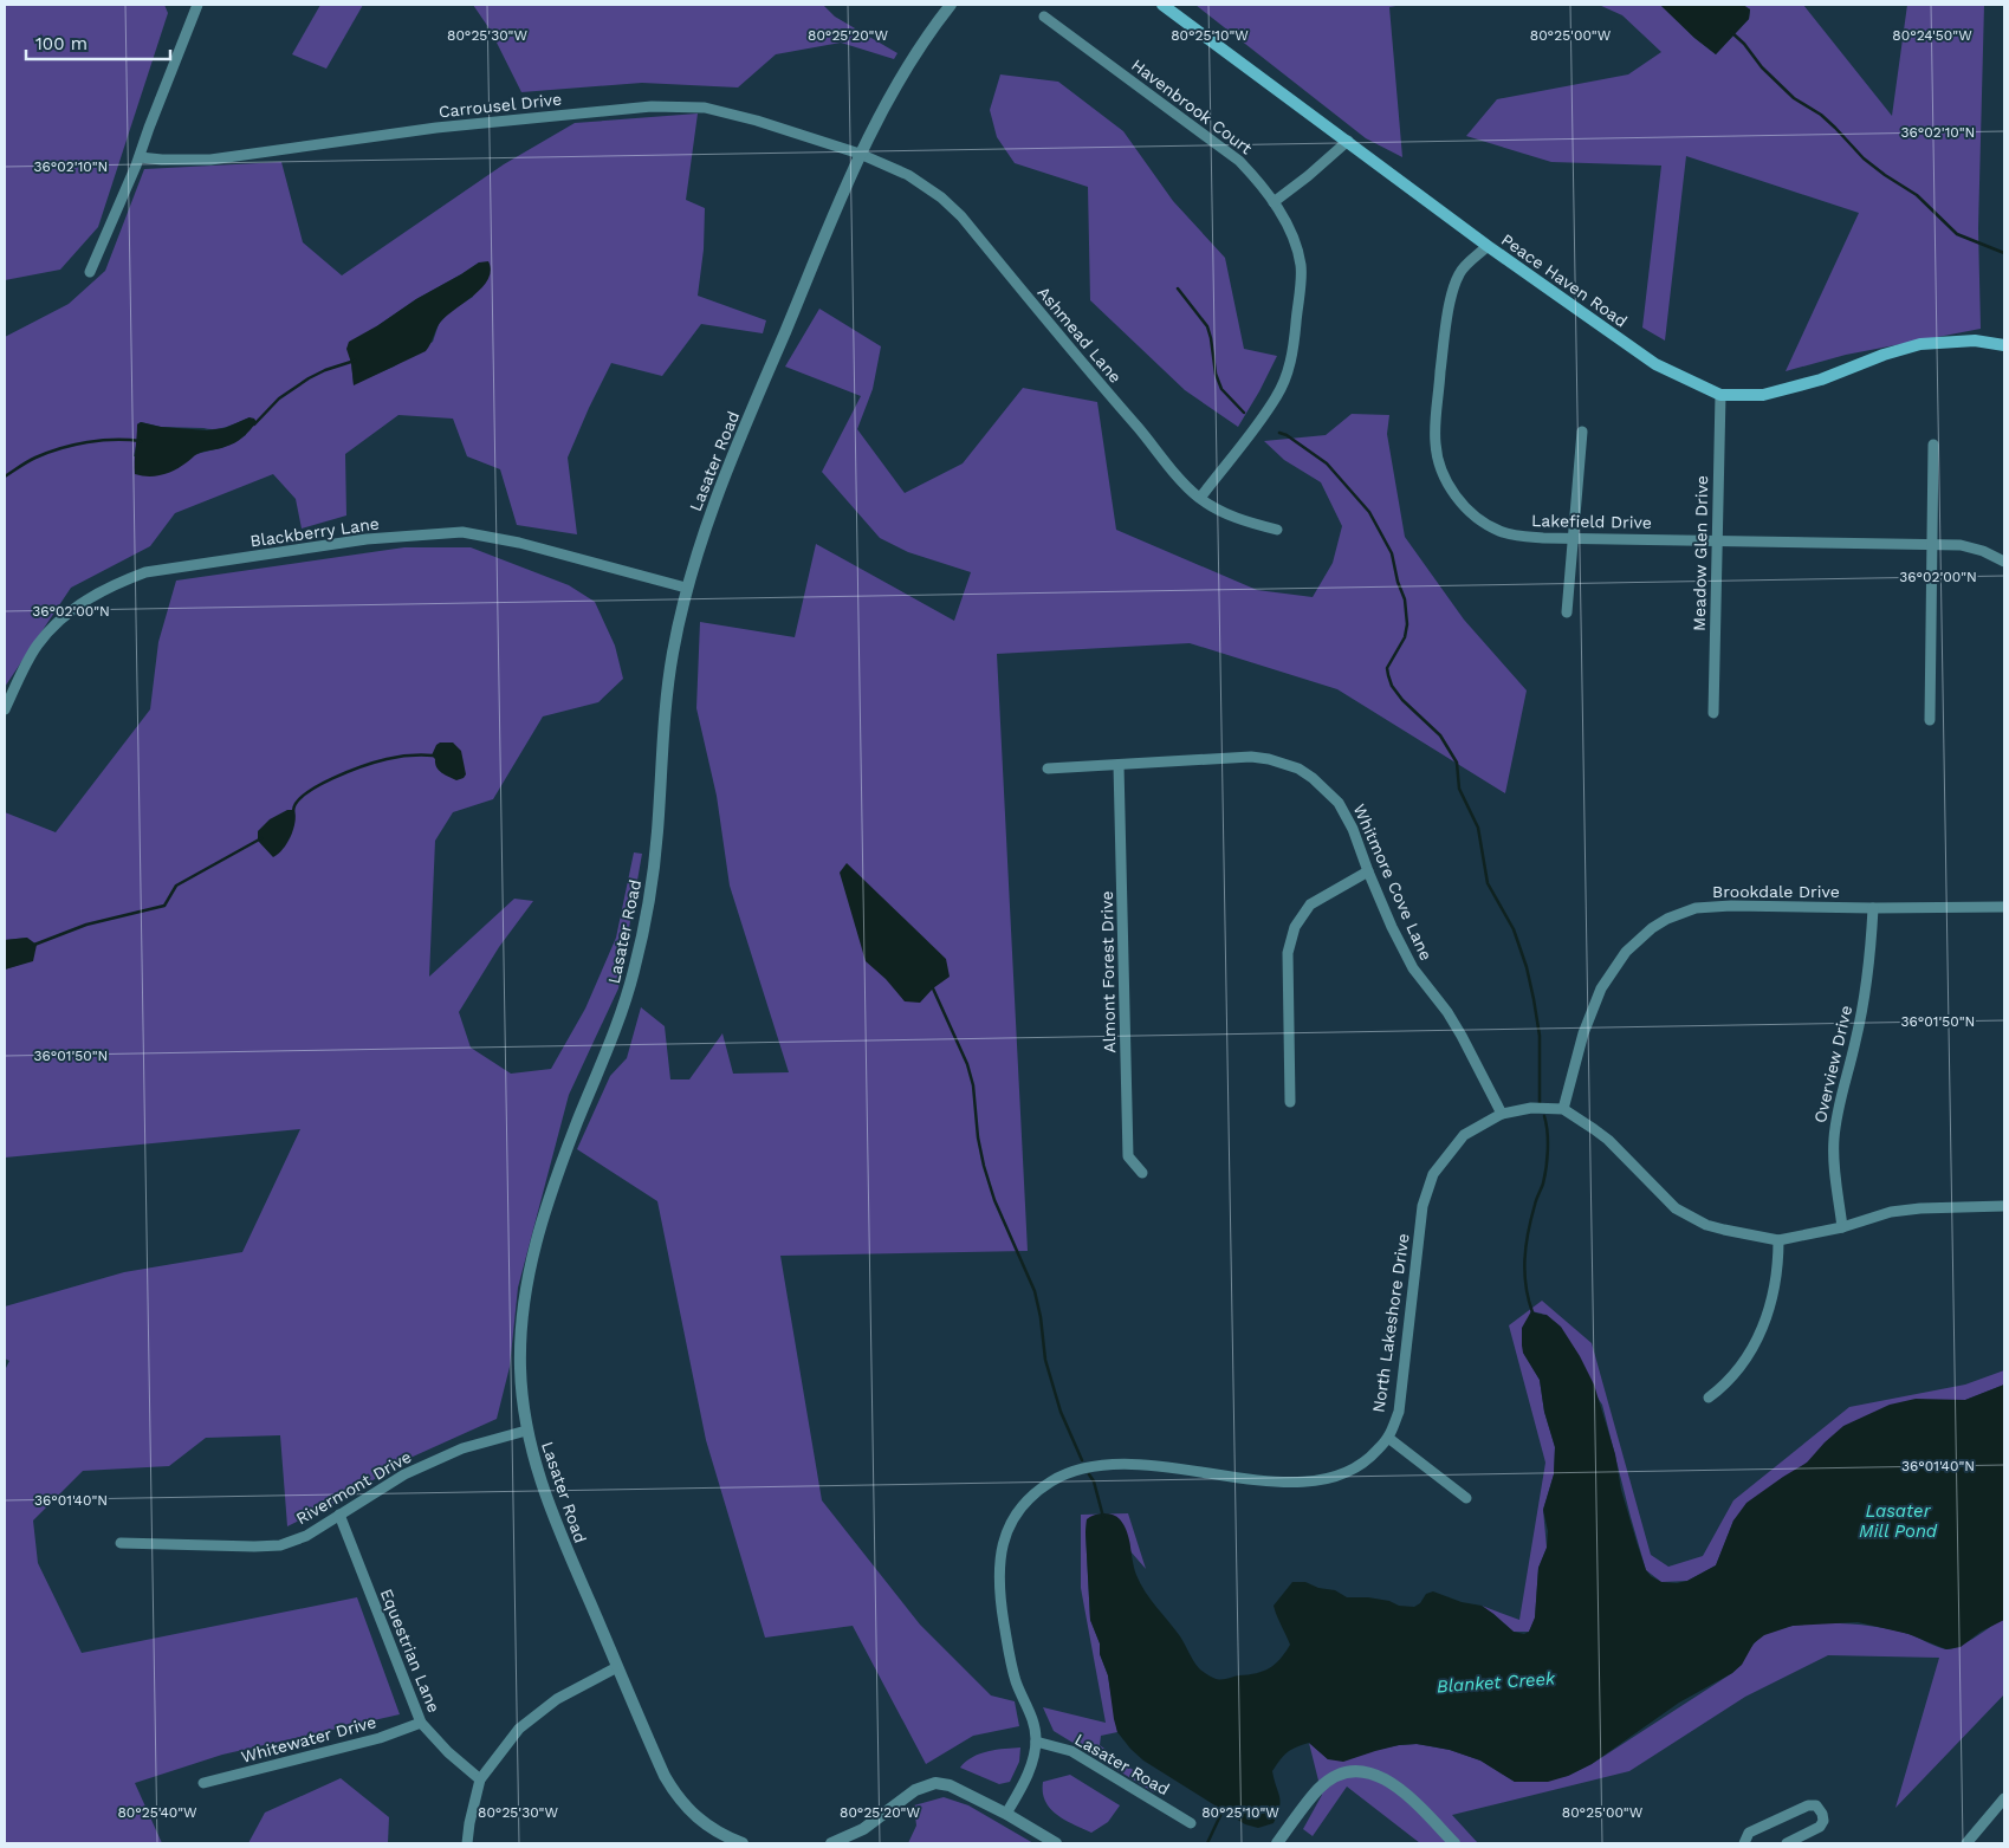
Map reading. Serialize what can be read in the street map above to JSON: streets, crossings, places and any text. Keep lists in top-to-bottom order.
{
  "streets": {
    "main road": ["Peace Haven Road"],
    "street": [
      "Carrousel Drive",
      "Havenbrook Court",
      "Ashmead Lane",
      "Lasater Road",
      "Lakefield Drive",
      "Blackberry Lane",
      "Meadow Glen Drive",
      "Whitmore Cove Lane",
      "Brookdale Drive",
      "Almont Forest Drive",
      "Overview Drive",
      "North Lakeshore Drive",
      "Rivermont Drive",
      "Equestrian Lane",
      "Whitewater Drive"
    ]
  },
  "crossings": [
    ["Carrousel Drive", "Ashmead Lane"],
    ["Carrousel Drive", "Lasater Road"],
    ["Havenbrook Court", "Ashmead Lane"],
    ["Peace Haven Road", "Lakefield Drive"],
    ["Peace Haven Road", "Meadow Glen Drive"],
    ["Ashmead Lane", "Lasater Road"],
    ["Lasater Road", "Blackberry Lane"],
    ["Lasater Road", "North Lakeshore Drive"],
    ["Lasater Road", "Rivermont Drive"],
    ["Lakefield Drive", "Meadow Glen Drive"],
    ["Whitmore Cove Lane", "Almont Forest Drive"],
    ["Whitmore Cove Lane", "North Lakeshore Drive"],
    ["Brookdale Drive", "Overview Drive"],
    ["Brookdale Drive", "North Lakeshore Drive"],
    ["Rivermont Drive", "Equestrian Lane"],
    ["Equestrian Lane", "Whitewater Drive"]
  ],
  "water": ["Lasater Mill Pond", "Blanket Creek"],
  "scale_bar": "100 m",
  "coordinates": [
    "80°25'30\"W",
    "80°25'20\"W",
    "80°25'10\"W",
    "80°25'00\"W",
    "80°24'50\"W",
    "36°02'10\"N",
    "36°02'00\"N",
    "36°01'50\"N",
    "36°01'40\"N",
    "80°25'40\"W"
  ]
}
